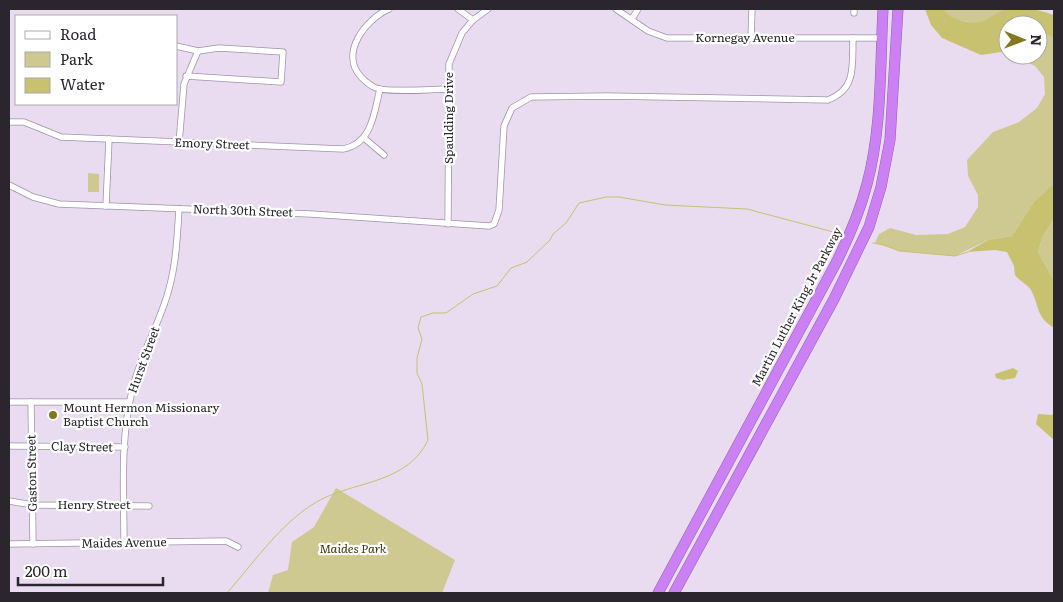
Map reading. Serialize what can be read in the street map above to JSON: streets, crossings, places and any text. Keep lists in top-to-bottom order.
{
  "streets": {
    "highway": ["Martin Luther King Jr Parkway"],
    "street": [
      "Kornegay Avenue",
      "Spaulding Drive",
      "Emory Street",
      "North 30th Street",
      "Hurst Street",
      "Clay Street",
      "Gaston Street",
      "Henry Street",
      "Maides Avenue"
    ]
  },
  "crossings": [
    ["Kornegay Avenue", "North 30th Street"],
    ["Kornegay Avenue", "Martin Luther King Jr Parkway"],
    ["Spaulding Drive", "North 30th Street"],
    ["North 30th Street", "Hurst Street"],
    ["Hurst Street", "Clay Street"],
    ["Hurst Street", "Henry Street"],
    ["Hurst Street", "Maides Avenue"],
    ["Clay Street", "Gaston Street"],
    ["Gaston Street", "Henry Street"],
    ["Gaston Street", "Maides Avenue"]
  ],
  "parks": ["Maides Park"],
  "places": ["Mount Hermon Missionary Baptist Church"],
  "legend": ["Road", "Park", "Water"],
  "scale_bar": "200 m",
  "north": "right"
}
